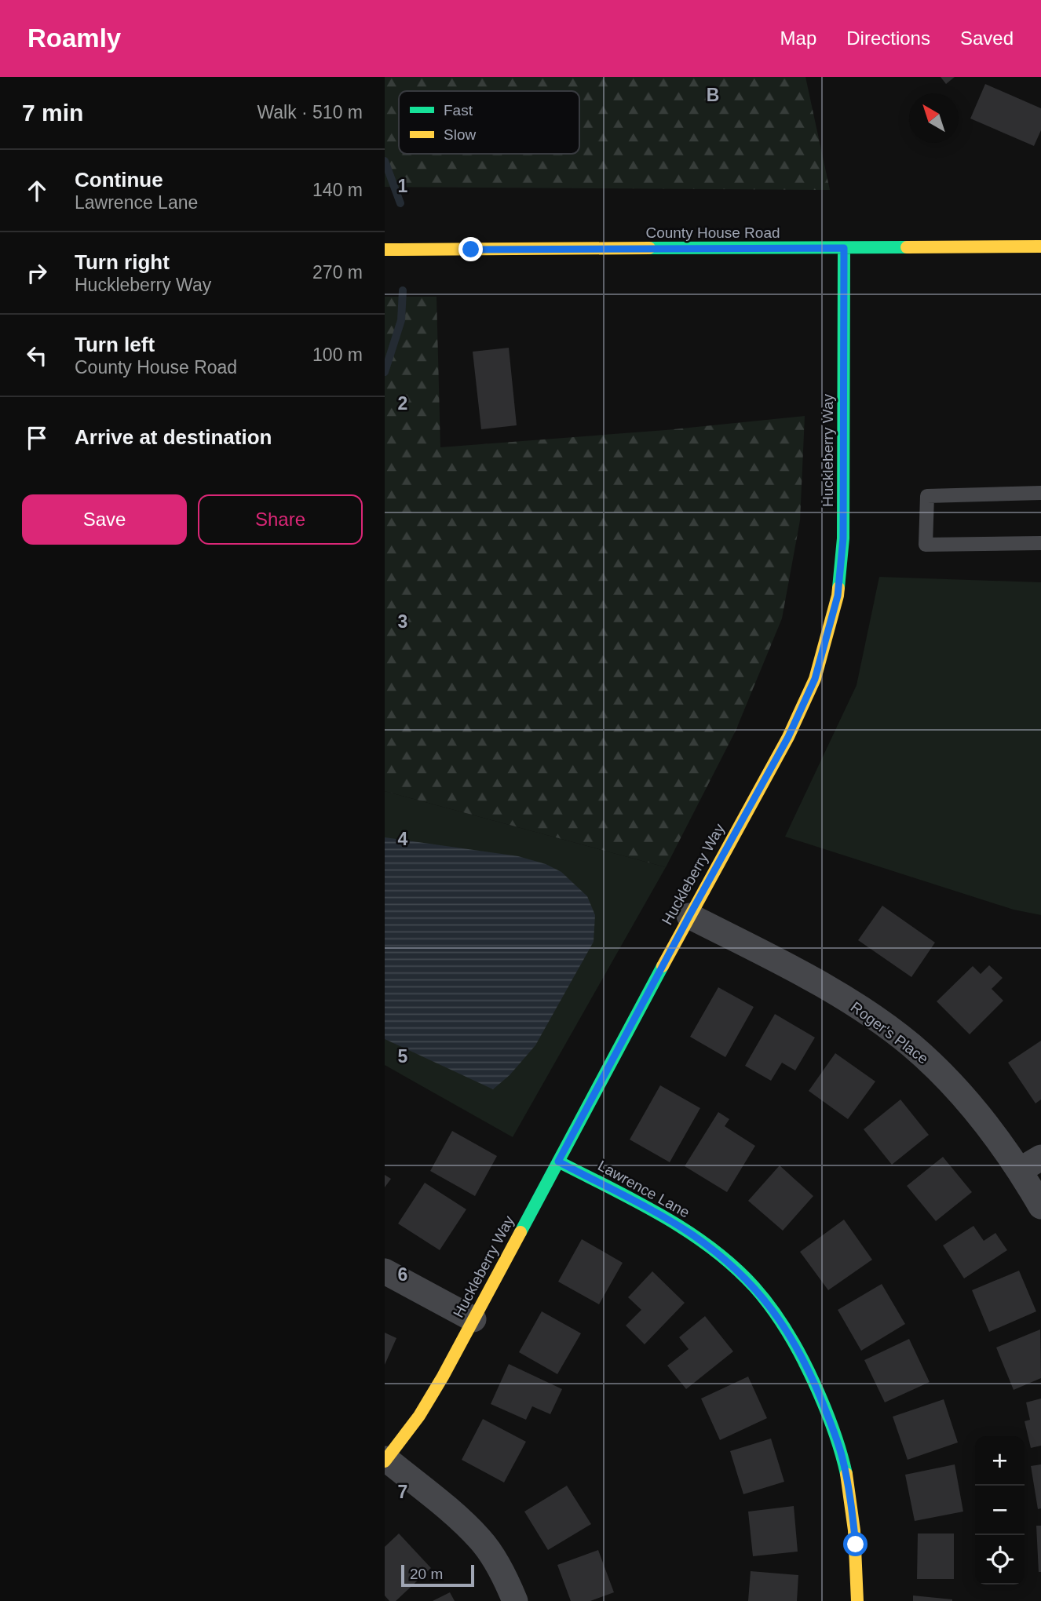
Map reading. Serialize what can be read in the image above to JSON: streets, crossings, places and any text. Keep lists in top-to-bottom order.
{
  "streets": {
    "street": [
      "County House Road",
      "Huckleberry Way",
      "Roger's Place",
      "Lawrence Lane"
    ]
  },
  "crossings": [
    ["County House Road", "Huckleberry Way"],
    ["Huckleberry Way", "Roger's Place"],
    ["Huckleberry Way", "Lawrence Lane"]
  ],
  "legend": ["Fast", "Slow"],
  "scale_bar": "20 m",
  "north": "top left",
  "page": {
    "header": "Roamly",
    "nav": ["Map", "Directions", "Saved"],
    "heading": ["7 min", "Walk · 510 m"],
    "list": [
      ["Continue", "Lawrence Lane", "140 m"],
      ["Turn right", "Huckleberry Way", "270 m"],
      ["Turn left", "County House Road", "100 m"],
      "Arrive at destination"
    ],
    "buttons": ["Save", "Share"],
    "map_buttons": ["+", "−"],
    "scale": "20 m"
  },
  "grid": {
    "columns": ["B"],
    "rows": [
      "1",
      "2",
      "3",
      "4",
      "5",
      "6",
      "7"
    ]
  }
}
